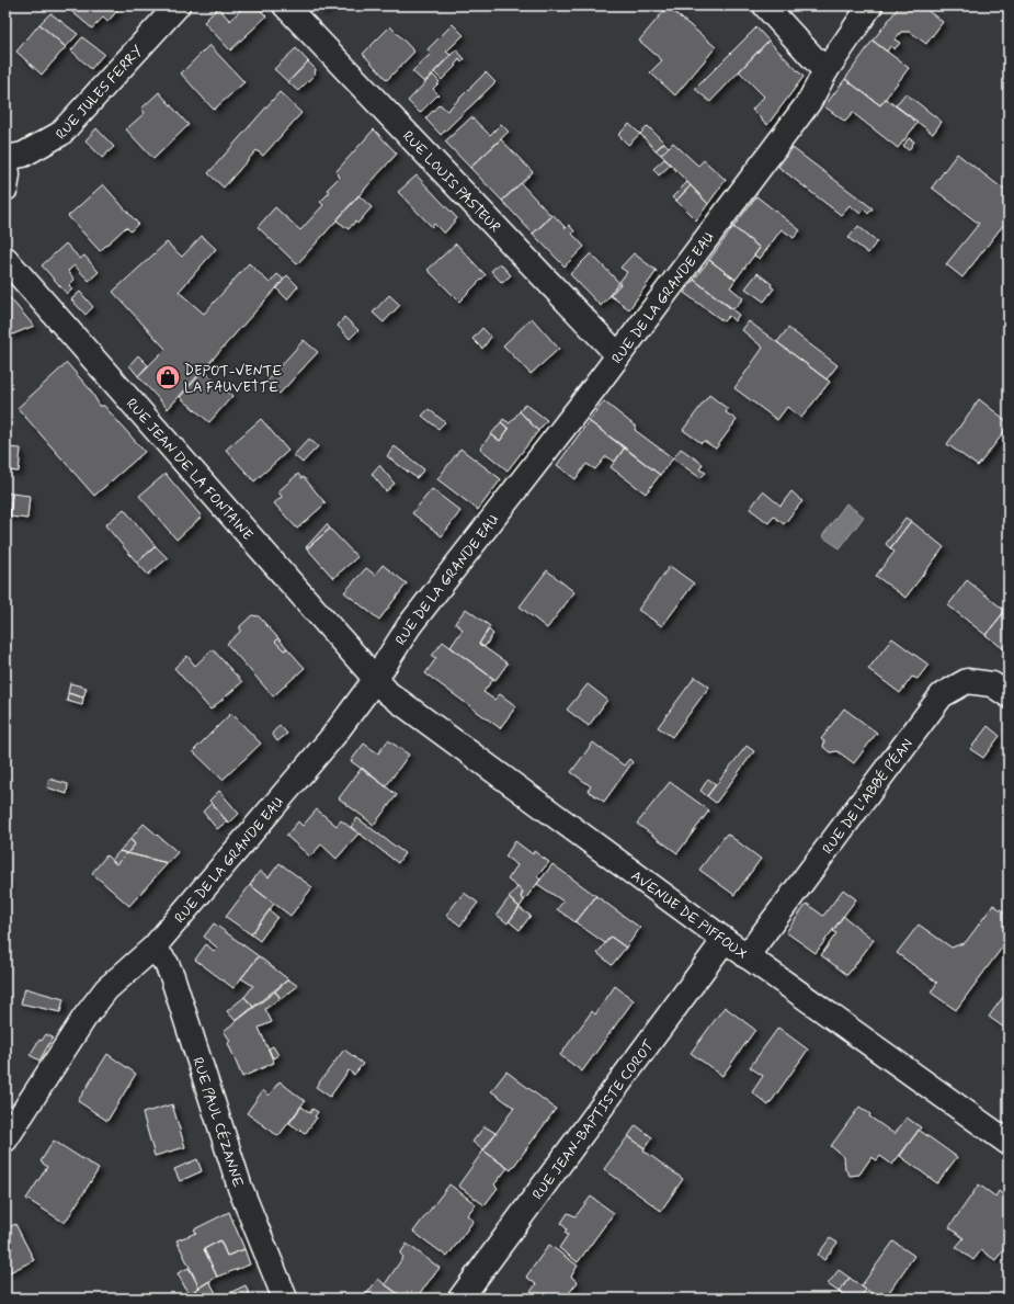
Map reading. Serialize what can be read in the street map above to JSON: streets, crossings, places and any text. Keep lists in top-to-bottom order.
{
  "streets": {
    "street": [
      "RUE JULES FERRY",
      "RUE LOUIS PASTEUR",
      "RUE DE LA GRANDE EAU",
      "RUE JEAN DE LA FONTAINE",
      "RUE DE L'ABBÉ PÉAN",
      "AVENUE DE PIFFOUX",
      "RUE JEAN-BAPTISTE COROT",
      "RUE PAUL CÉZANNE"
    ]
  },
  "crossings": [
    ["RUE LOUIS PASTEUR", "RUE DE LA GRANDE EAU"],
    ["RUE DE LA GRANDE EAU", "RUE JEAN DE LA FONTAINE"],
    ["RUE DE LA GRANDE EAU", "AVENUE DE PIFFOUX"],
    ["RUE DE LA GRANDE EAU", "RUE PAUL CÉZANNE"],
    ["RUE JEAN DE LA FONTAINE", "AVENUE DE PIFFOUX"],
    ["RUE DE L'ABBÉ PÉAN", "AVENUE DE PIFFOUX"],
    ["AVENUE DE PIFFOUX", "RUE JEAN-BAPTISTE COROT"]
  ],
  "places": {
    "shop": ["DEPOT-VENTE LA FAUVETTE"]
  }
}
